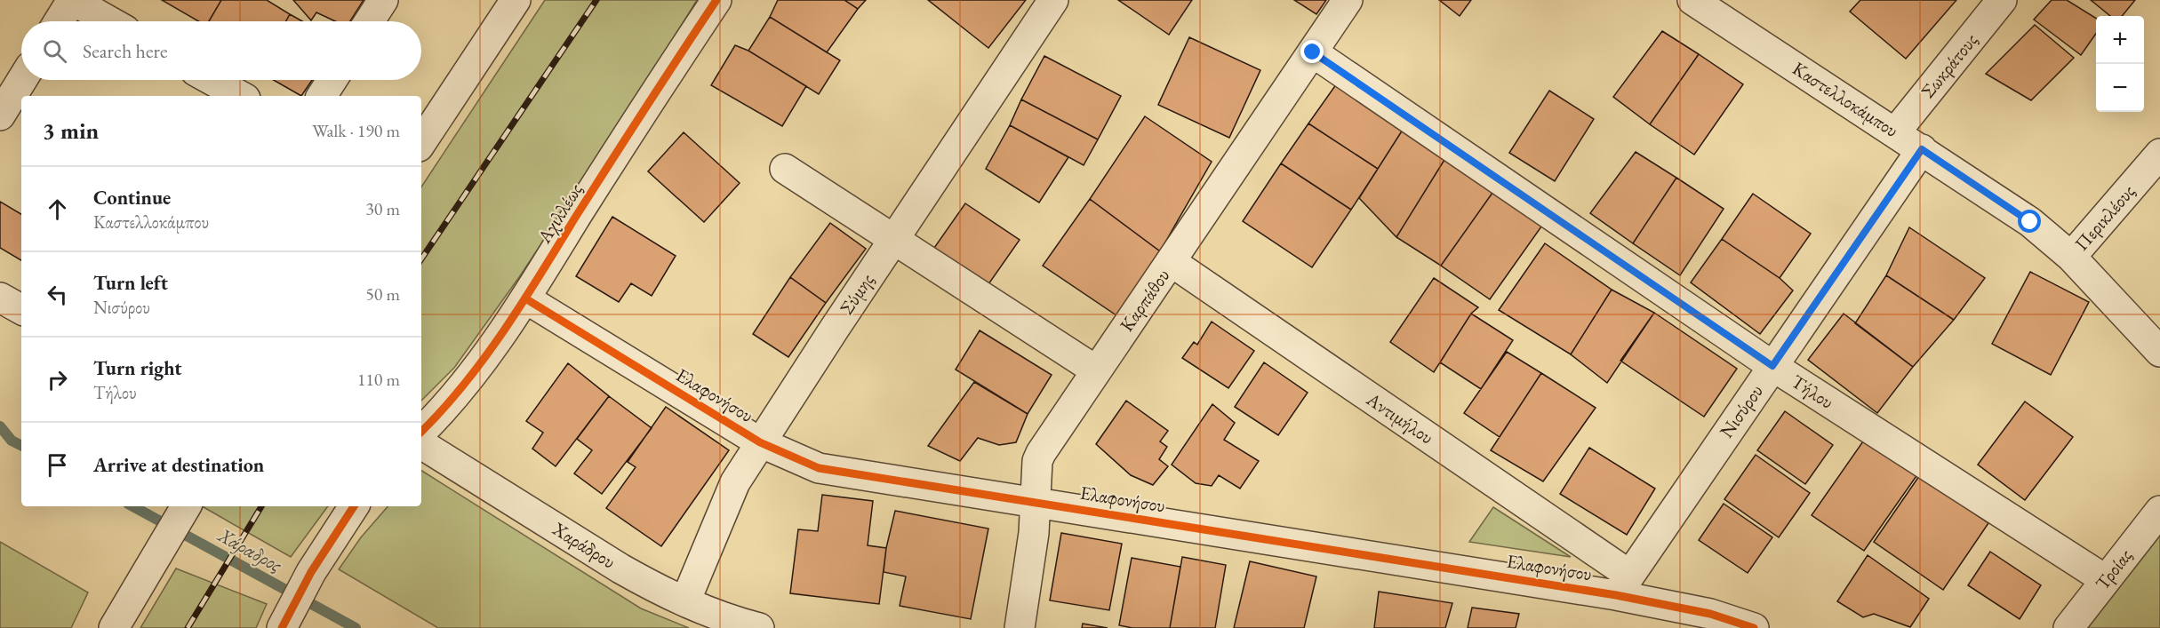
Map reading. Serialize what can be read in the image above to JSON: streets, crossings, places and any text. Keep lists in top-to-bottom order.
{
  "streets": {
    "street": [
      "Σωκράτους",
      "Καστελλοκάμπου",
      "Αχιλλέως",
      "Περικλέους",
      "Σύμης",
      "Καρπάθου",
      "Τήλου",
      "Ελαφονήσου",
      "Νισύρου",
      "Αντιμήλου",
      "Χαράδρου",
      "Τροίας"
    ]
  },
  "crossings": [
    ["Σωκράτους", "Καστελλοκάμπου"],
    ["Καστελλοκάμπου", "Περικλέους"],
    ["Καστελλοκάμπου", "Νισύρου"],
    ["Αχιλλέως", "Ελαφονήσου"],
    ["Σύμης", "Ελαφονήσου"],
    ["Σύμης", "Χαράδρου"],
    ["Καρπάθου", "Τήλου"],
    ["Καρπάθου", "Ελαφονήσου"],
    ["Καρπάθου", "Αντιμήλου"],
    ["Τήλου", "Νισύρου"],
    ["Τήλου", "Τροίας"],
    ["Ελαφονήσου", "Νισύρου"],
    ["Ελαφονήσου", "Αντιμήλου"],
    ["Νισύρου", "Αντιμήλου"]
  ],
  "water": ["Χάραδρος"],
  "page": {
    "map_buttons": ["+", "−"],
    "search": "Search here",
    "heading": ["3 min", "Walk · 190 m"],
    "list": [
      ["Continue", "Καστελλοκάμπου", "30 m"],
      ["Turn left", "Νισύρου", "50 m"],
      ["Turn right", "Τήλου", "110 m"],
      "Arrive at destination"
    ]
  }
}
